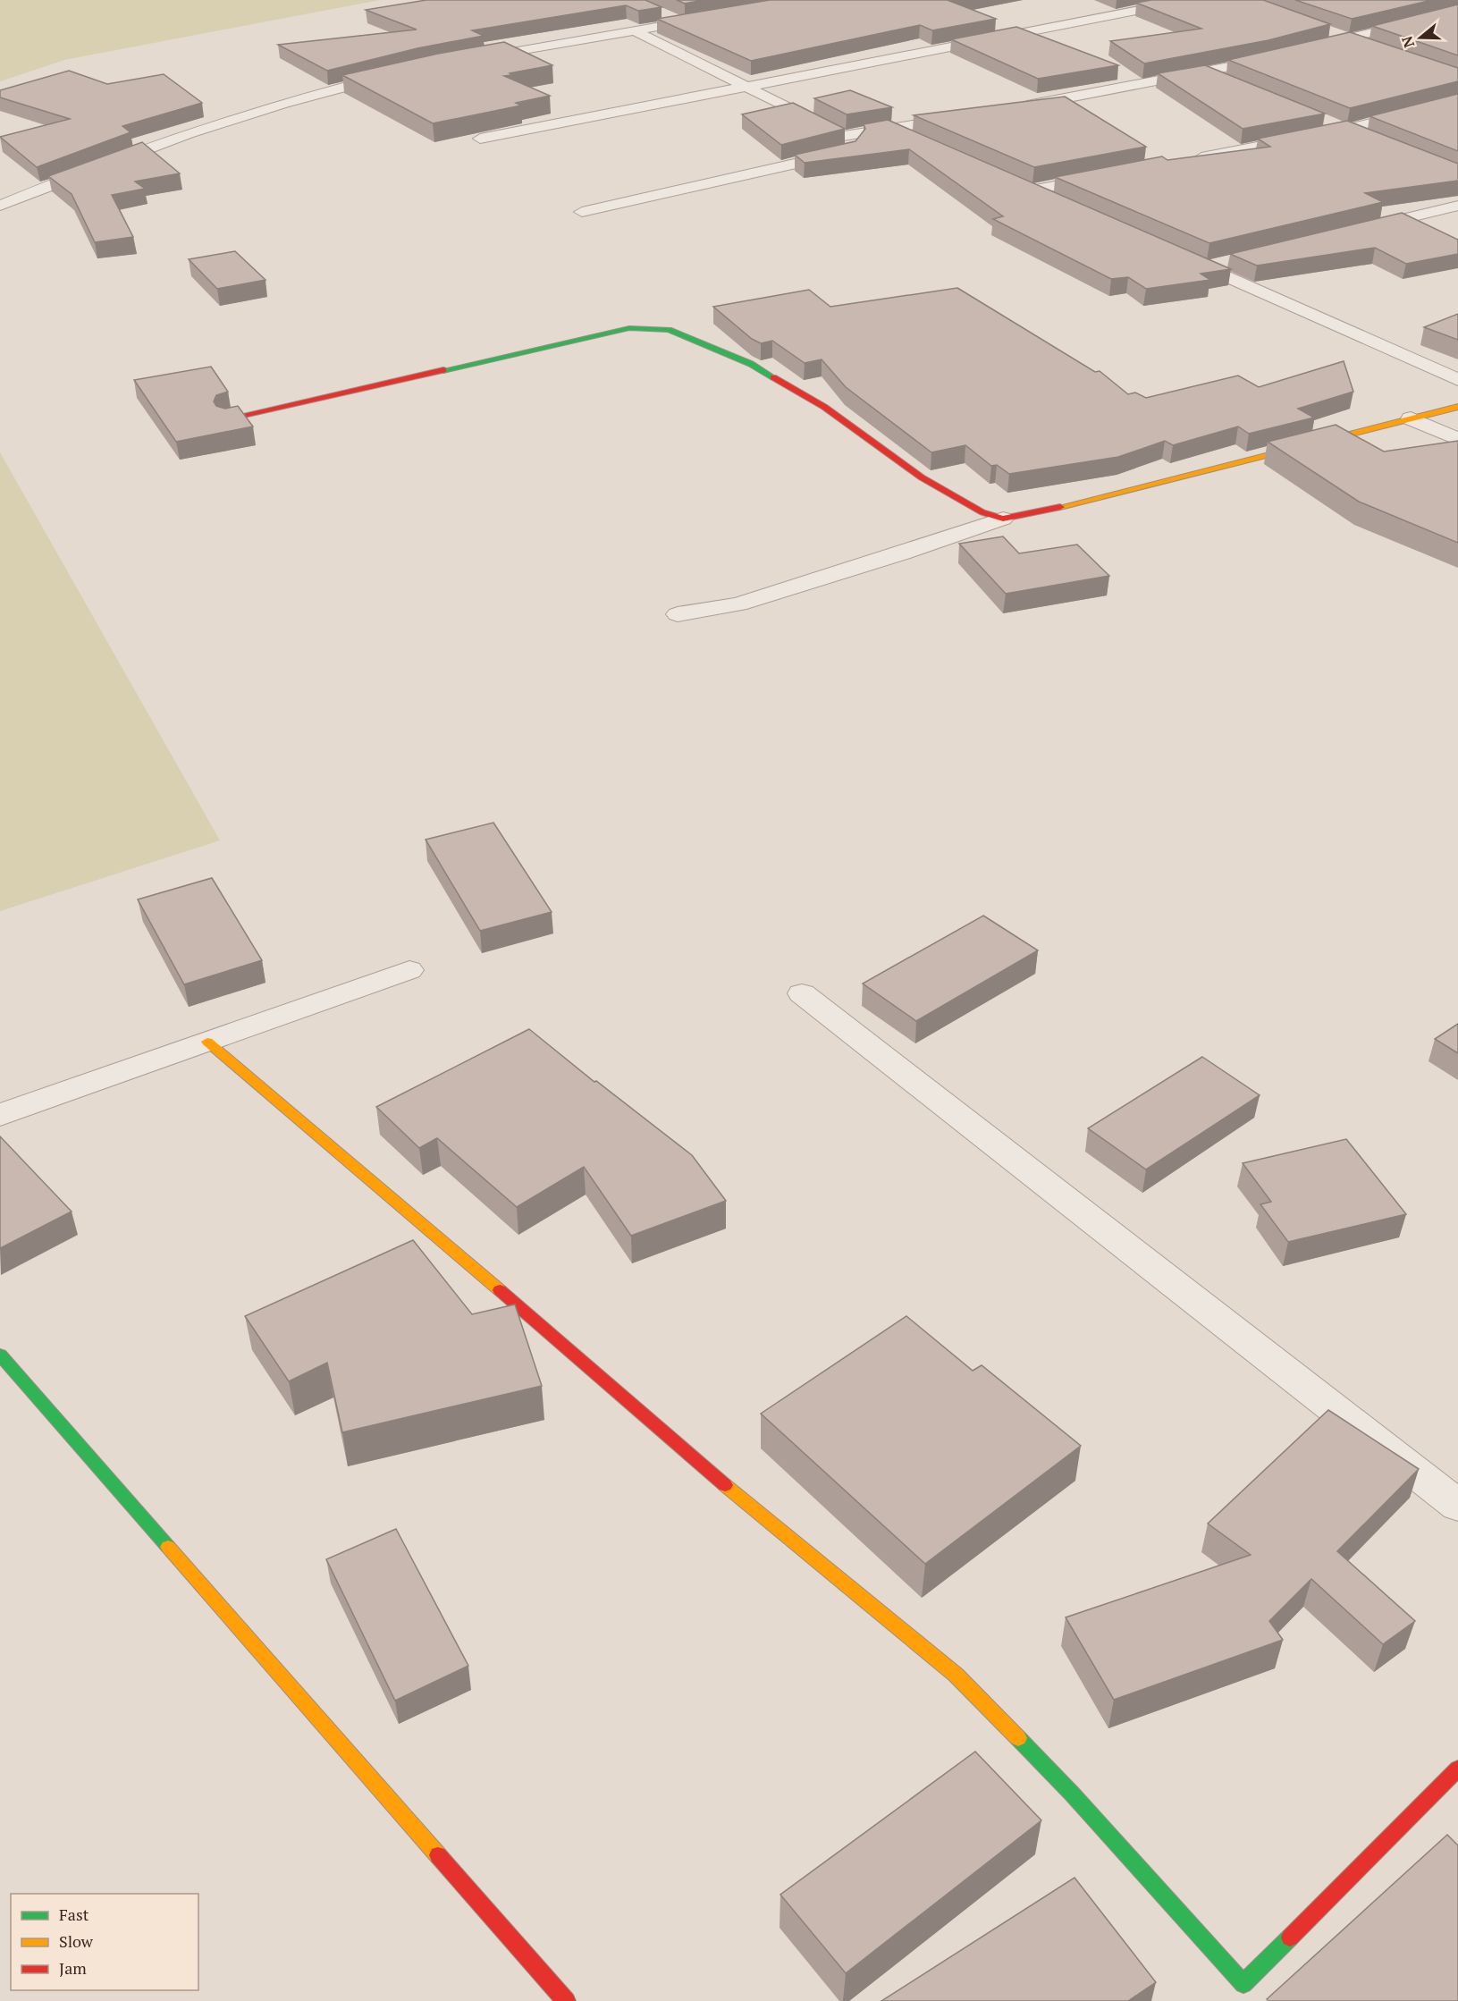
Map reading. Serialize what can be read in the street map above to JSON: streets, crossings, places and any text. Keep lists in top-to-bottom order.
{
  "legend": ["Fast", "Slow", "Jam"],
  "north": "left"
}
